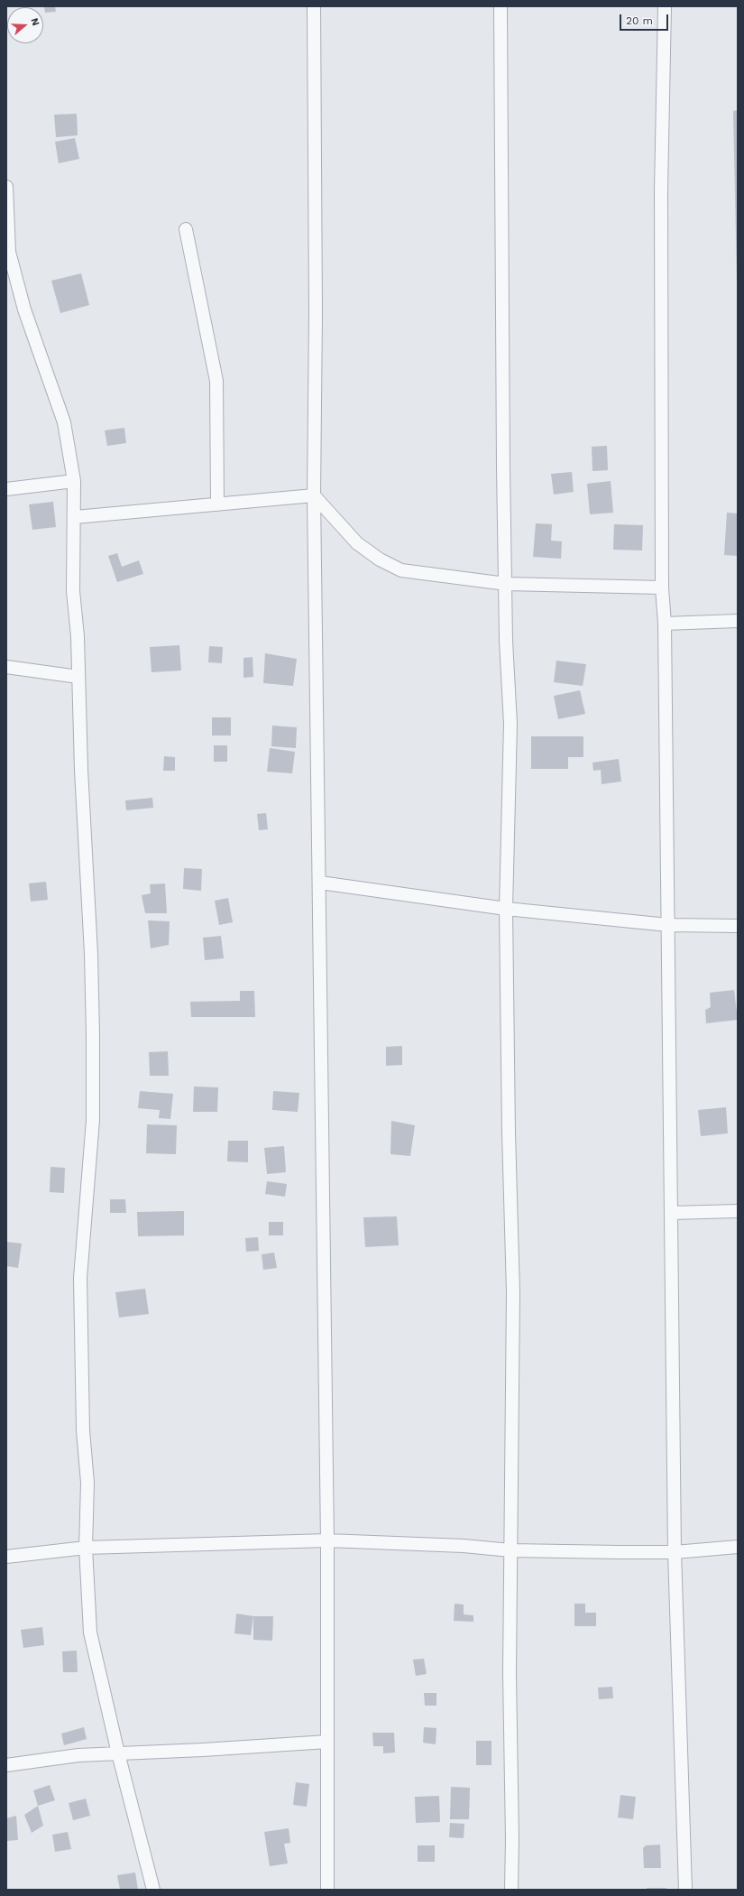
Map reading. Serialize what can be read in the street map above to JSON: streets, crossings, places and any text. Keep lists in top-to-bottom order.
{
  "scale_bar": "20 m",
  "north": "right"
}
